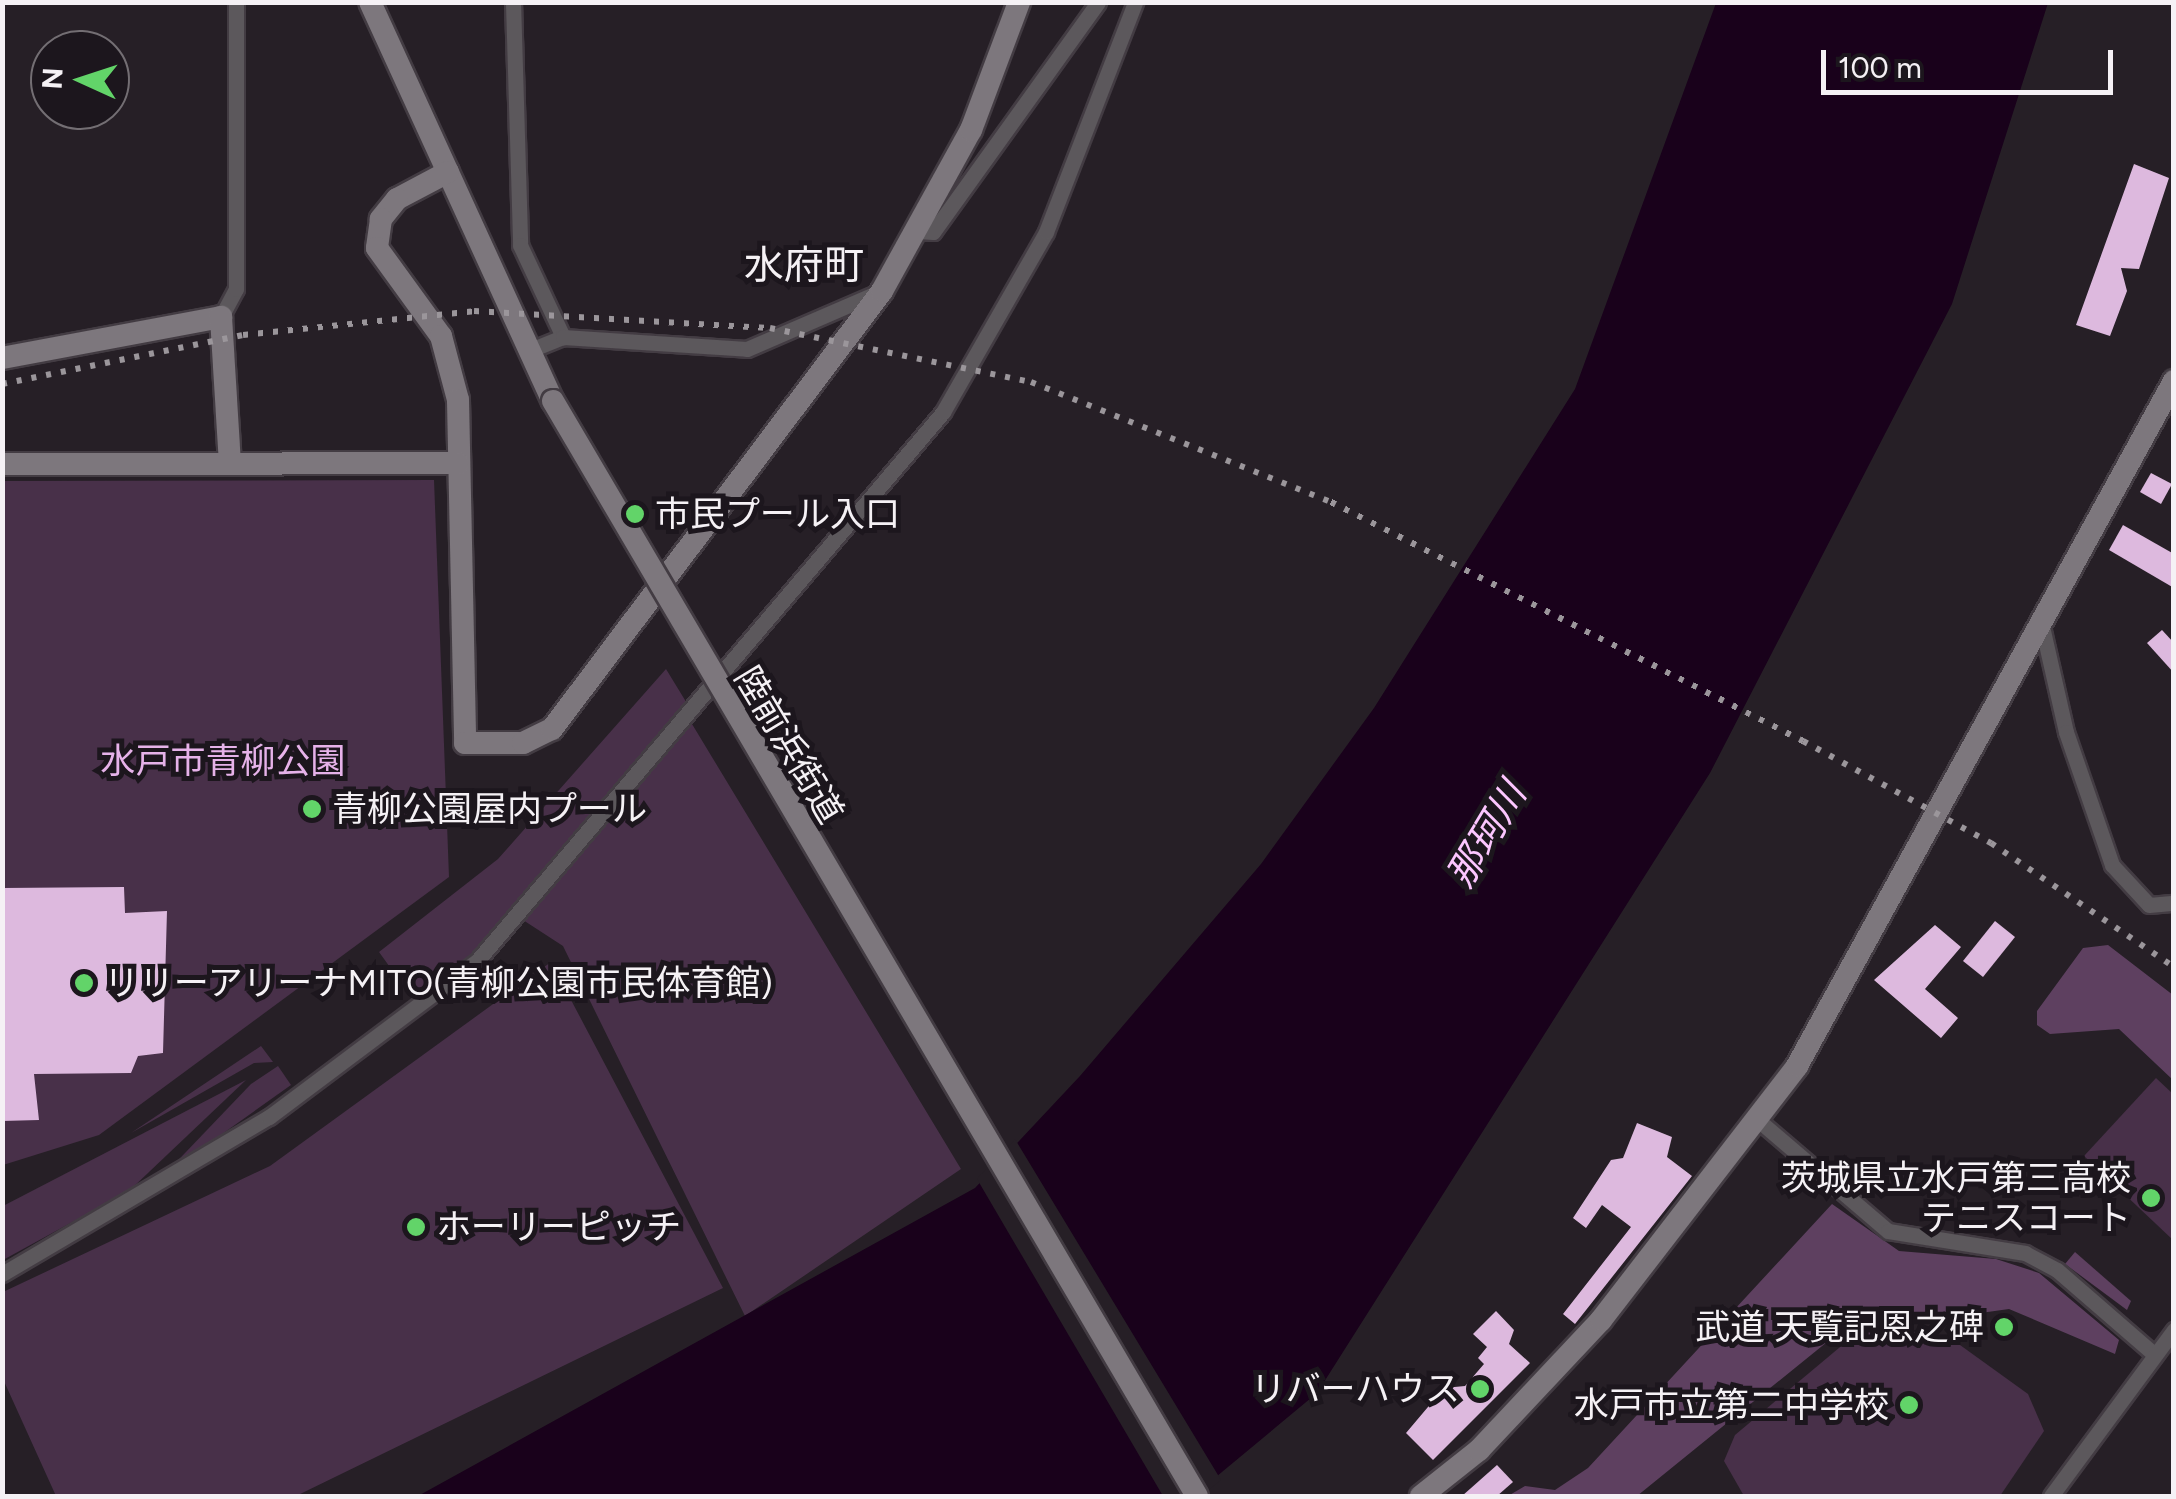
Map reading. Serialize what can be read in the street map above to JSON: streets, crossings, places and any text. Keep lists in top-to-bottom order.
{
  "streets": {
    "street": ["陸前浜街道"]
  },
  "districts": ["水府町"],
  "water": ["那珂川"],
  "parks": ["水戸市青柳公園"],
  "places": [
    "市民プール入口",
    "青柳公園屋内プール",
    "リリーアリーナMITO(青柳公園市民体育館)",
    "茨城県立水戸第三高校 テニスコート",
    "ホーリーピッチ",
    "武道 天覧記恩之碑",
    "リバーハウス",
    "水戸市立第二中学校"
  ],
  "scale_bar": "100 m",
  "north": "left"
}
